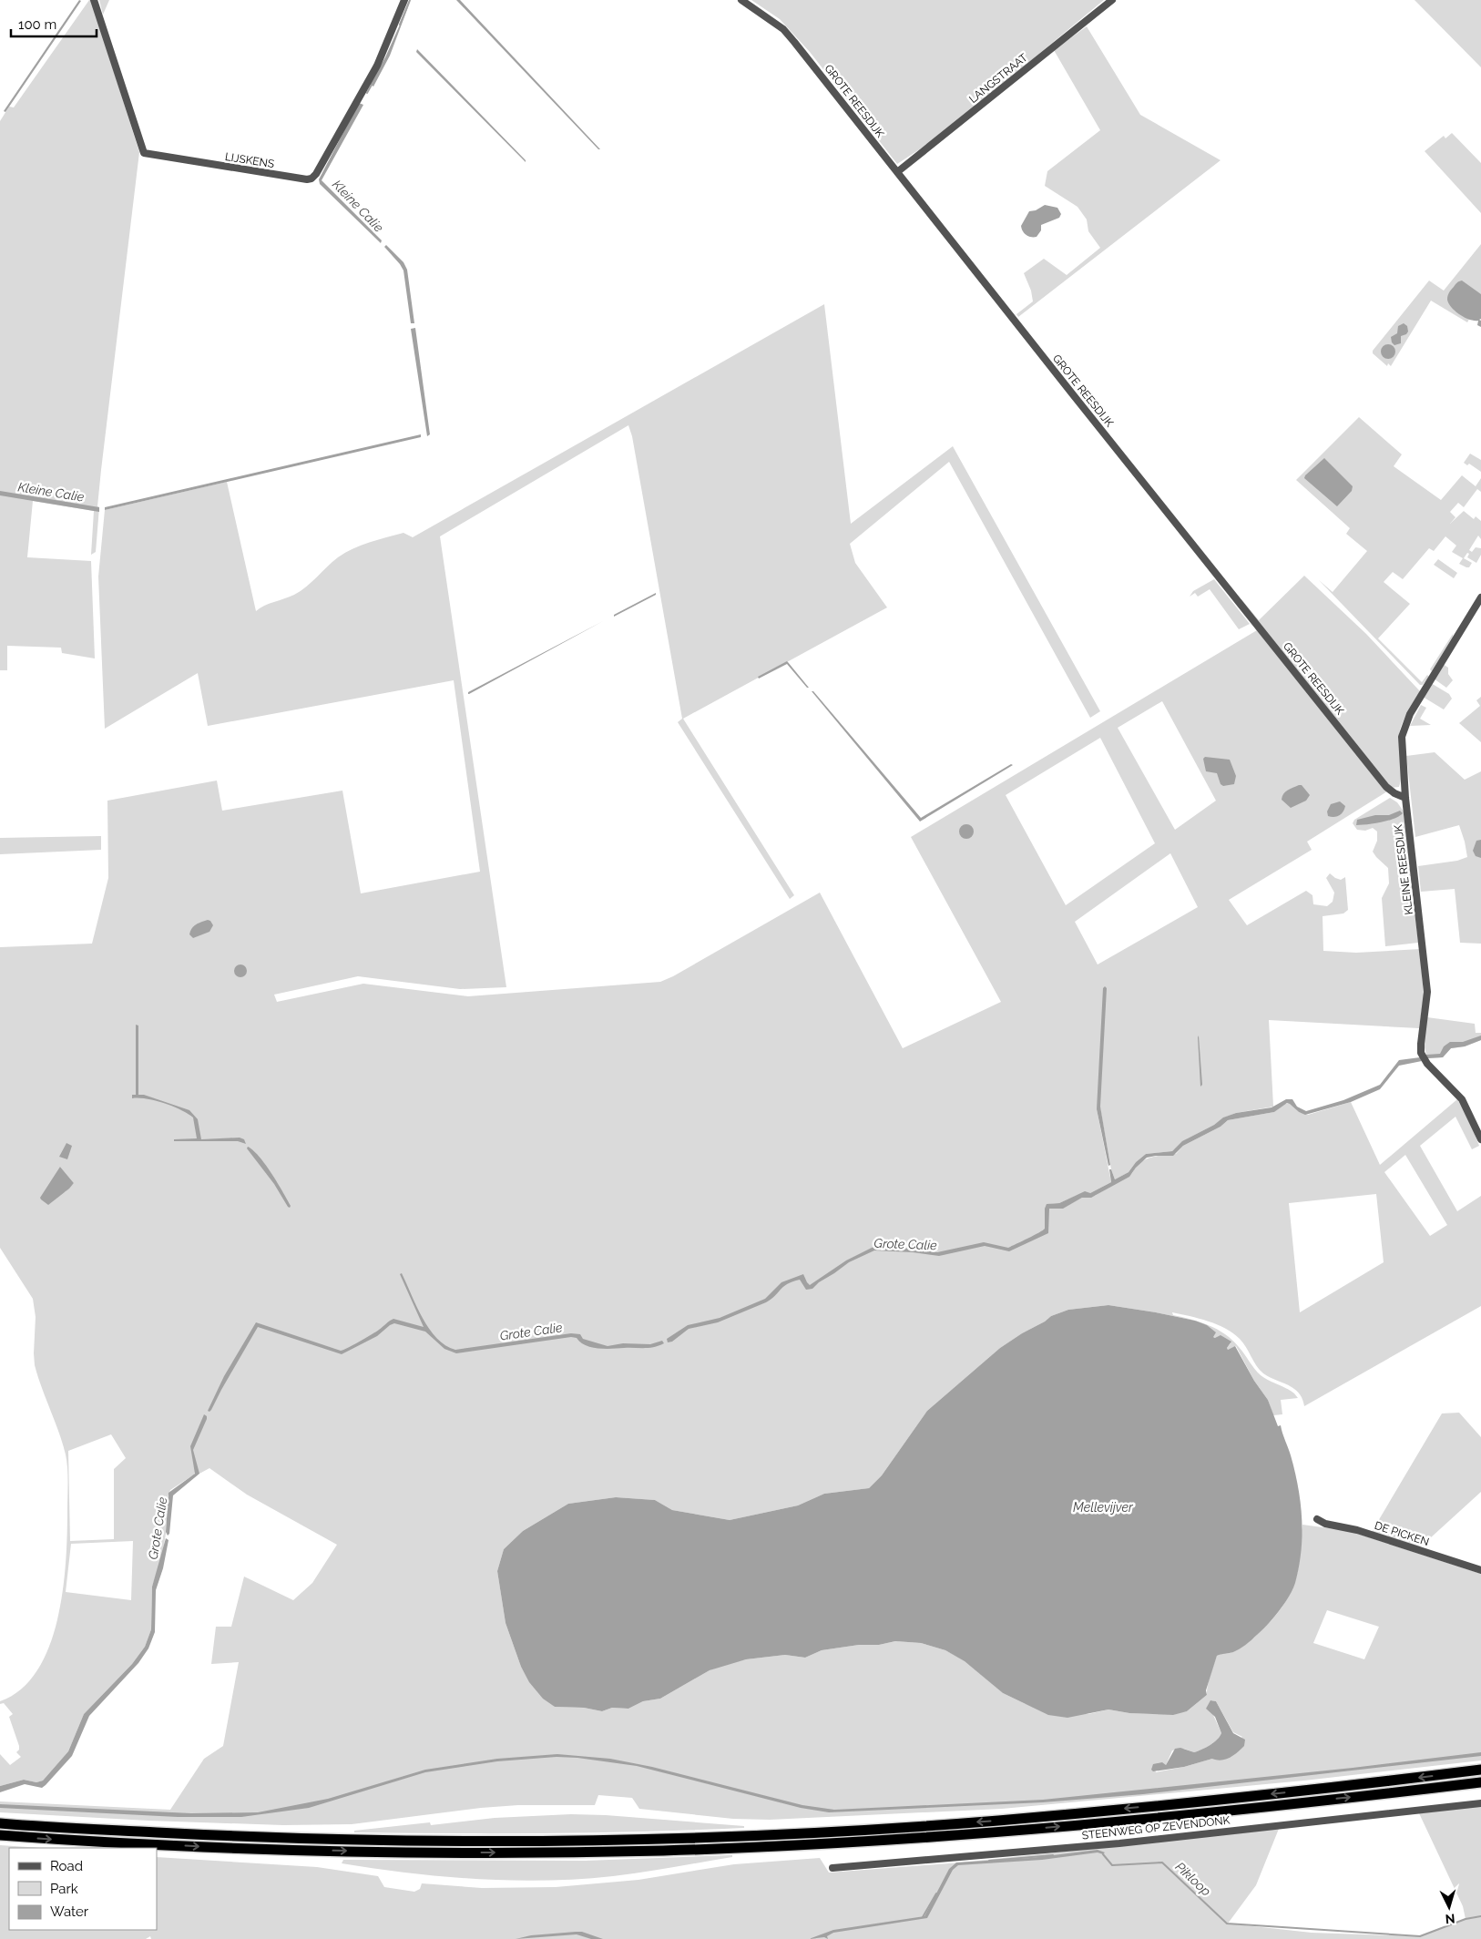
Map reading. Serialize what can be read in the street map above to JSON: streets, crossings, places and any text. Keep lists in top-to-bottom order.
{
  "streets": {
    "street": [
      "LANGSTRAAT",
      "GROTE REESDIJK",
      "LIJSKENS",
      "KLEINE REESDIJK",
      "DE PICKEN",
      "STEENWEG OP ZEVENDONK"
    ]
  },
  "crossings": [
    ["LANGSTRAAT", "GROTE REESDIJK"],
    ["GROTE REESDIJK", "KLEINE REESDIJK"]
  ],
  "water": [
    "Kleine Calie",
    "Grote Calie",
    "Mellevijver",
    "Pikloop"
  ],
  "legend": ["Road", "Park", "Water"],
  "scale_bar": "100 m",
  "north": "bottom"
}
